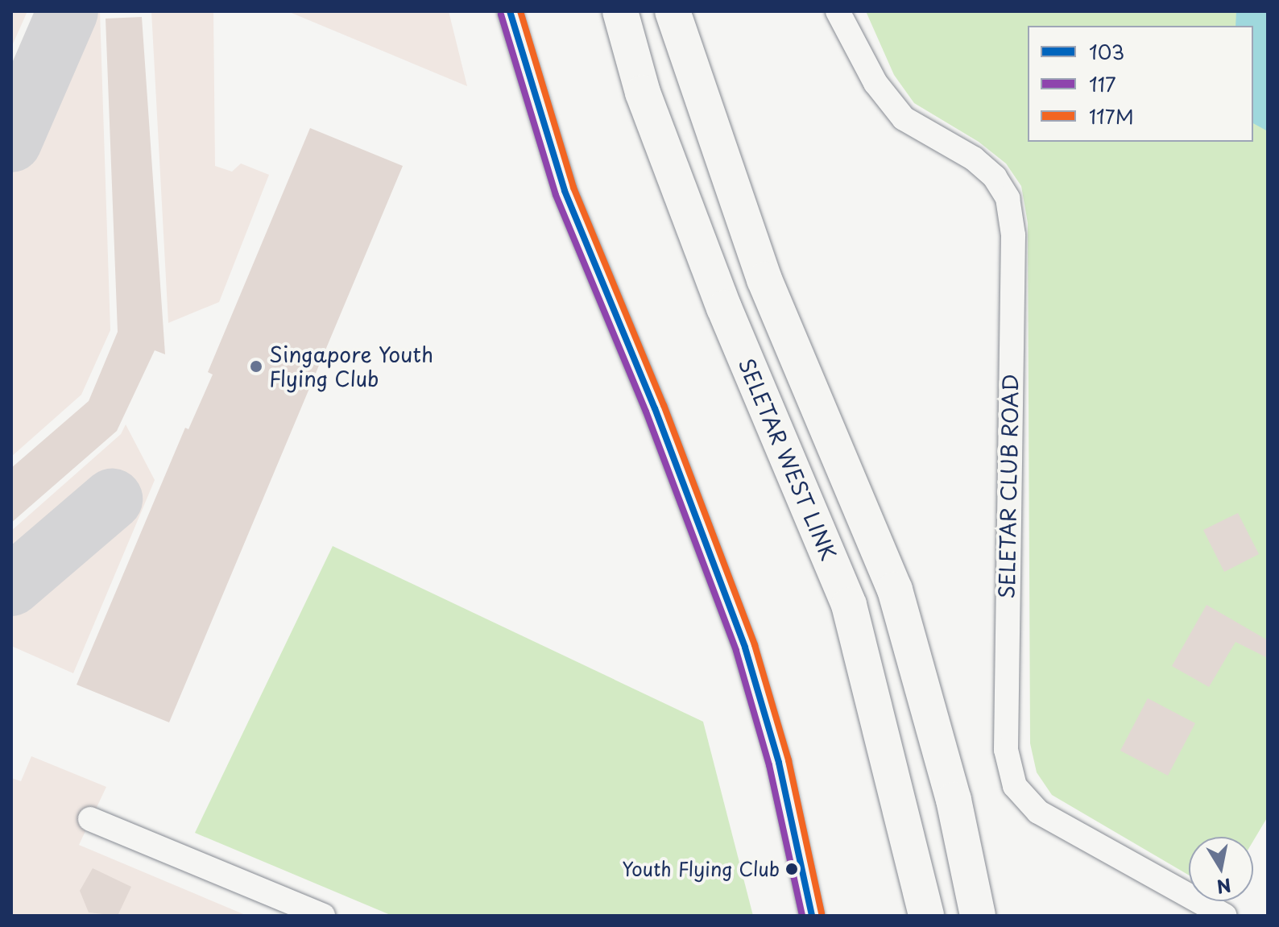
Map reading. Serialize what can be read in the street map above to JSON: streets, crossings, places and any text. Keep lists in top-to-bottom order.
{
  "streets": {
    "main road": ["SELETAR WEST LINK"],
    "street": ["SELETAR CLUB ROAD"]
  },
  "places": ["Singapore Youth Flying Club", "Youth Flying Club"],
  "lines": ["transit line 103", "transit line 117M", "transit line 117"],
  "legend": ["103", "117", "117M"],
  "north": "bottom"
}
